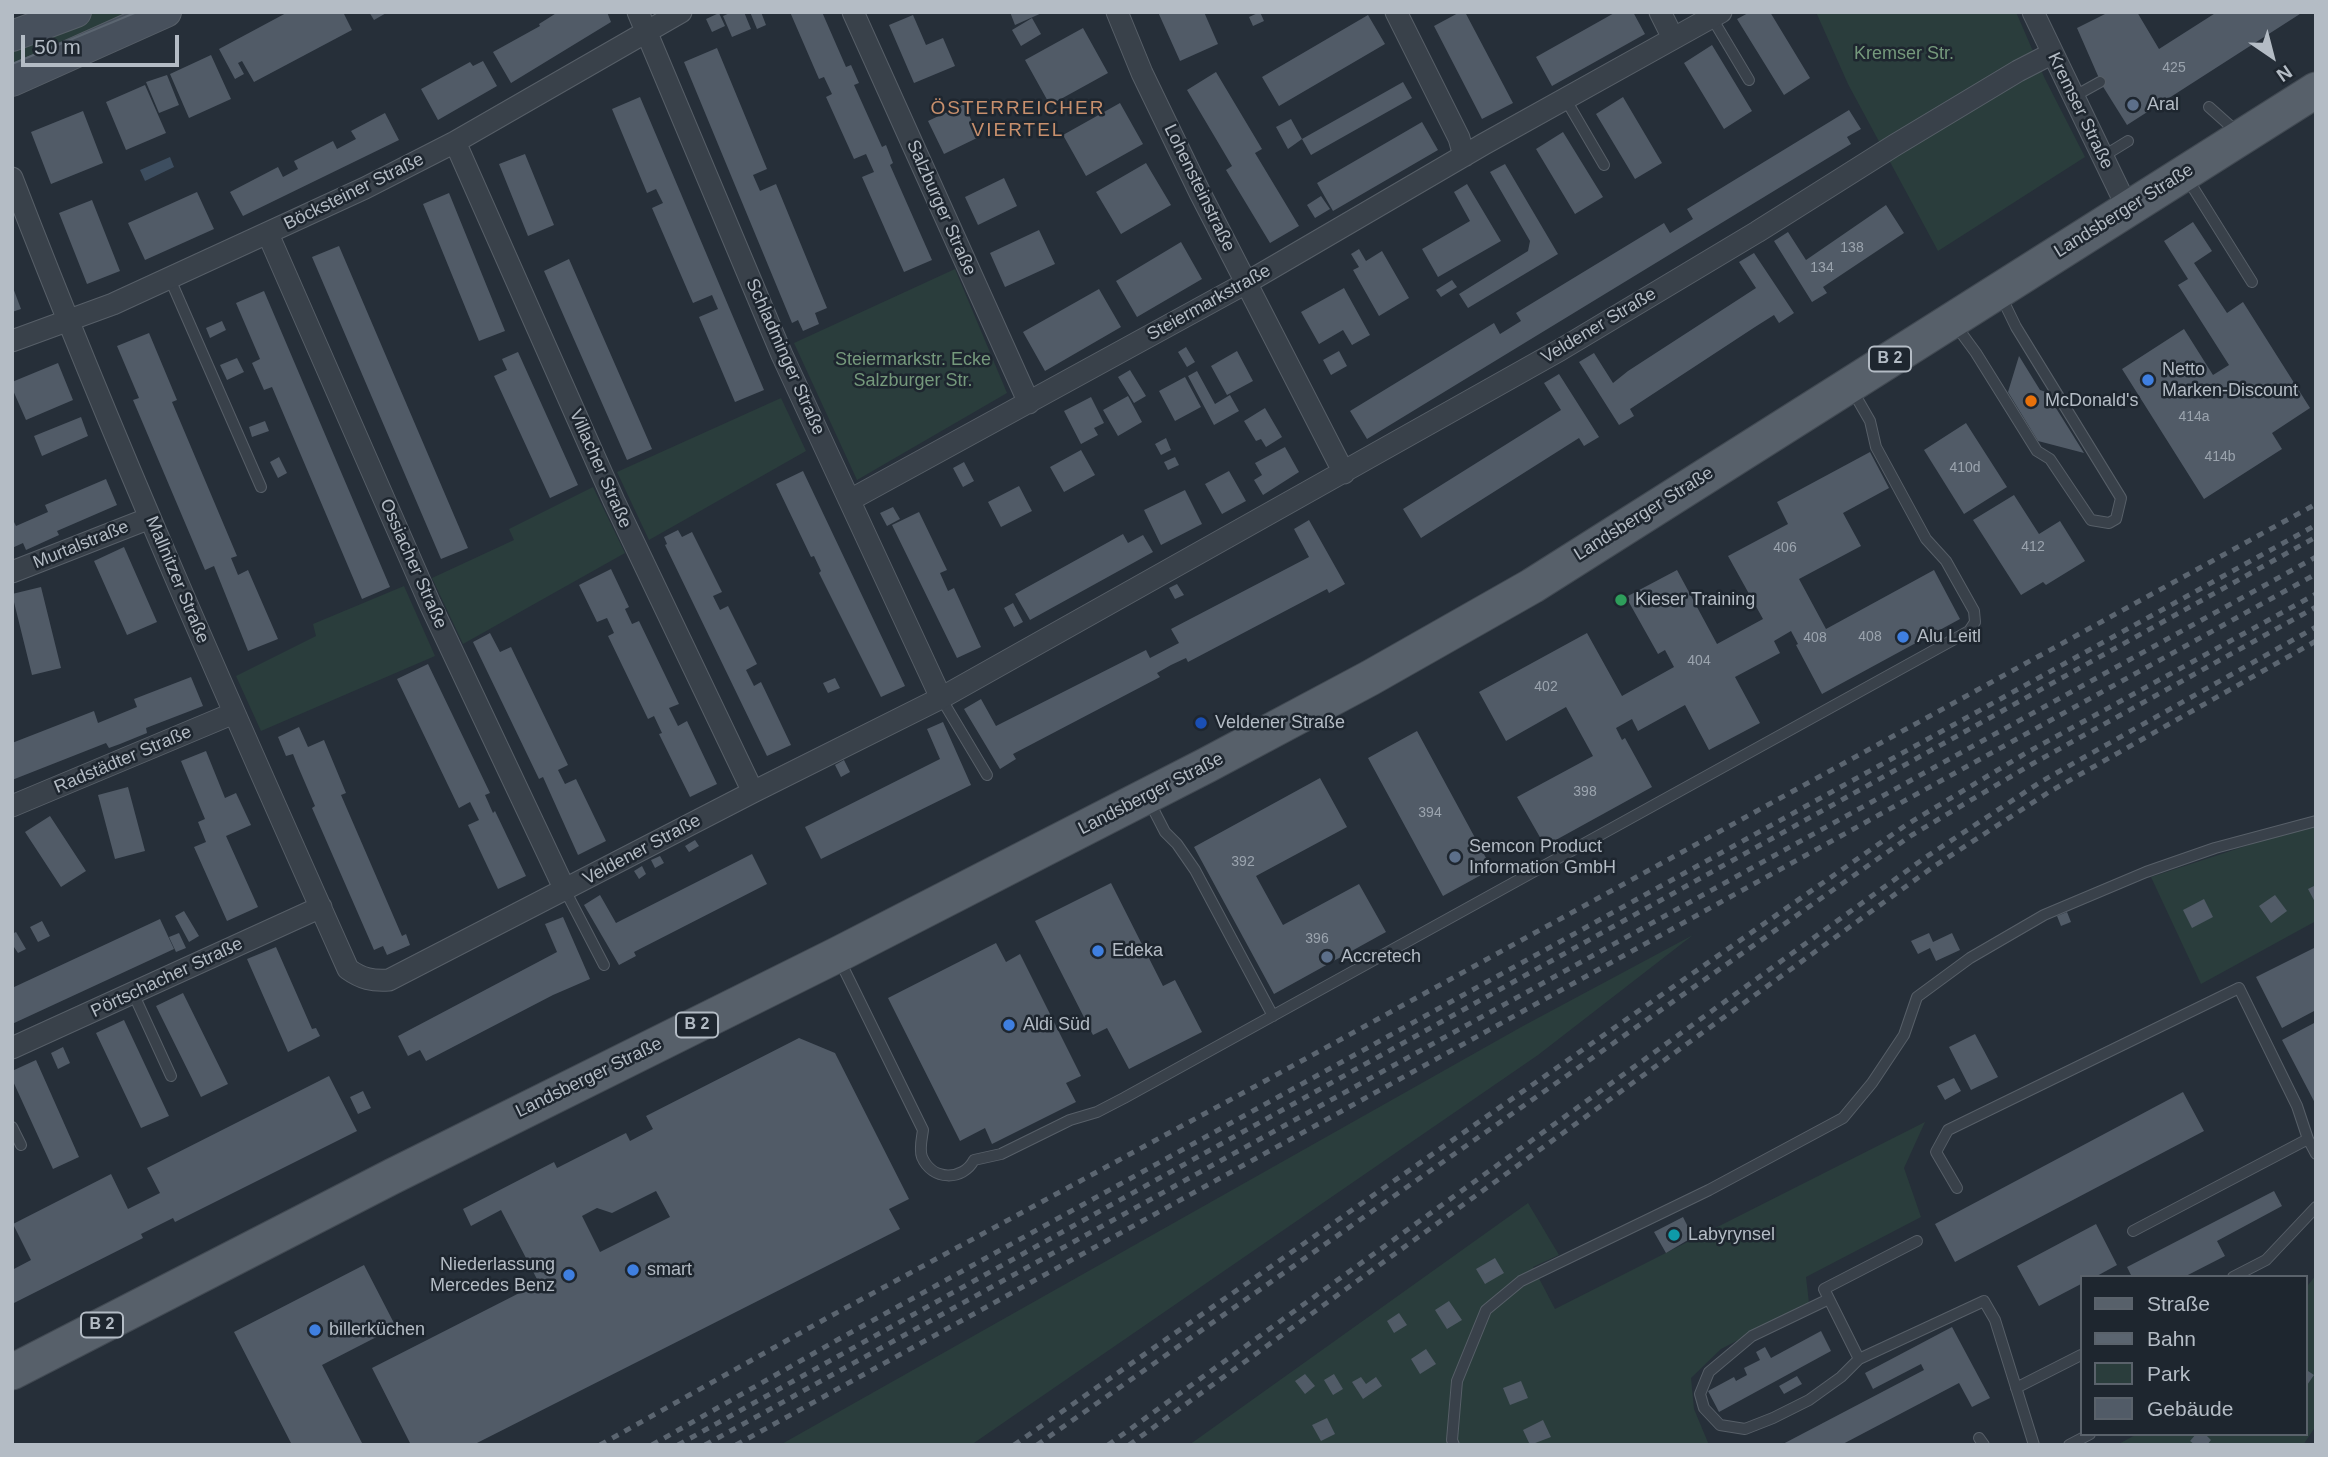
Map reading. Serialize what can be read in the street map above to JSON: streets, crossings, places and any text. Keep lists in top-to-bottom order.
{
  "streets": {
    "main road": ["Landsberger Straße", "B 2"],
    "street": [
      "Kremser Straße",
      "Lohensteinstraße",
      "Böcksteiner Straße",
      "Salzburger Straße",
      "Steiermarkstraße",
      "Veldener Straße",
      "Schladminger Straße",
      "Villacher Straße",
      "Murtalstraße",
      "Ossiacher Straße",
      "Mallnitzer Straße",
      "Radstädter Straße",
      "Pörtschacher Straße"
    ]
  },
  "crossings": [
    ["Kremser Straße", "Landsberger Straße"],
    ["Kremser Straße", "Veldener Straße"],
    ["Lohensteinstraße", "Steiermarkstraße"],
    ["Lohensteinstraße", "Veldener Straße"],
    ["Böcksteiner Straße", "Schladminger Straße"],
    ["Böcksteiner Straße", "Villacher Straße"],
    ["Böcksteiner Straße", "Ossiacher Straße"],
    ["Böcksteiner Straße", "Mallnitzer Straße"],
    ["Salzburger Straße", "Steiermarkstraße"],
    ["Steiermarkstraße", "Schladminger Straße"],
    ["Veldener Straße", "Schladminger Straße"],
    ["Veldener Straße", "Villacher Straße"],
    ["Veldener Straße", "Ossiacher Straße"],
    ["Veldener Straße", "Mallnitzer Straße"],
    ["Murtalstraße", "Mallnitzer Straße"],
    ["Mallnitzer Straße", "Radstädter Straße"],
    ["Mallnitzer Straße", "Pörtschacher Straße"]
  ],
  "districts": ["ÖSTERREICHER VIERTEL"],
  "parks": ["Kremser Str.", "Steiermarkstr. Ecke Salzburger Str."],
  "places": [
    "Aral",
    "Netto Marken-Discount",
    "McDonald's",
    "Kieser Training",
    "Alu Leitl",
    "Veldener Straße",
    "Semcon Product Information GmbH",
    "Edeka",
    "Accretech",
    "Aldi Süd",
    "Labyrynsel",
    "smart",
    "Niederlassung Mercedes Benz",
    "billerküchen"
  ],
  "house_numbers": [
    "425",
    "138",
    "134",
    "414a",
    "414b",
    "410d",
    "412",
    "406",
    "408",
    "408",
    "404",
    "402",
    "398",
    "394",
    "392",
    "396"
  ],
  "legend": [
    "Straße",
    "Bahn",
    "Park",
    "Gebäude"
  ],
  "scale_bar": "50 m",
  "north": "bottom right"
}
